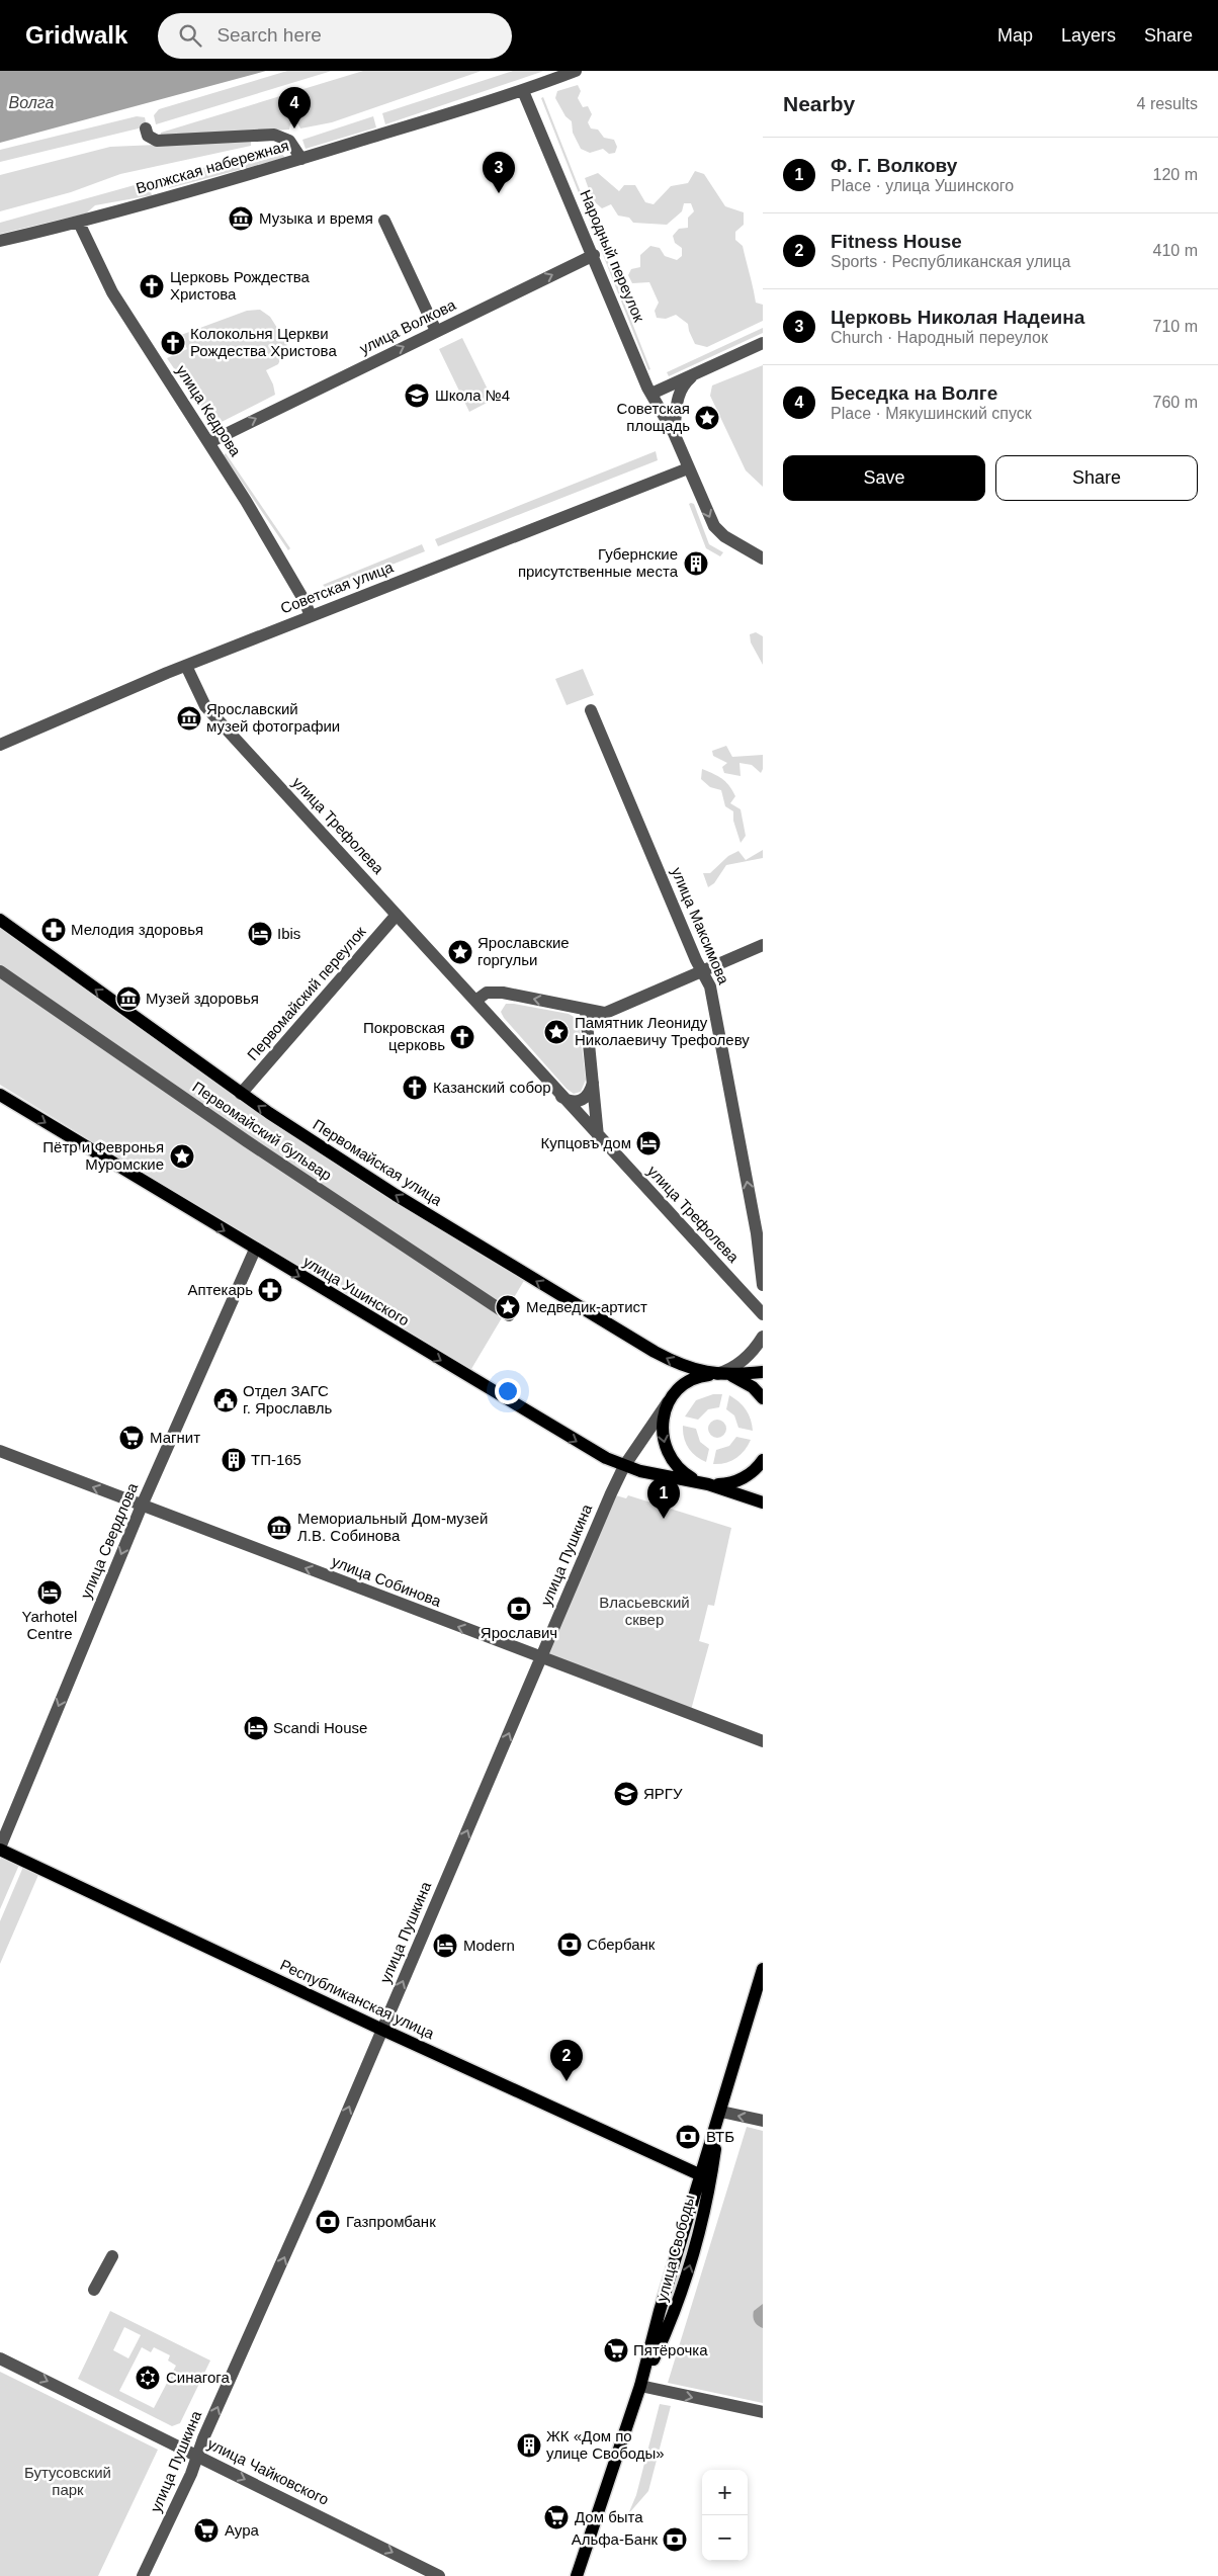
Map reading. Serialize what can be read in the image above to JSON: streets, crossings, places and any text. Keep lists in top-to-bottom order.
{
  "streets": {
    "main road": [
      "Первомайская улица",
      "улица Ушинского",
      "Республиканская улица",
      "улица Свободы"
    ],
    "street": [
      "Волжская набережная",
      "Народный переулок",
      "улица Волкова",
      "улица Кедрова",
      "Советская улица",
      "улица Трефолева",
      "улица Максимова",
      "Первомайский переулок",
      "Первомайский бульвар",
      "улица Свердлова",
      "улица Пушкина",
      "улица Собинова",
      "улица Чайковского"
    ]
  },
  "crossings": [
    ["Волжская набережная", "Народный переулок"],
    ["Волжская набережная", "улица Кедрова"],
    ["Народный переулок", "улица Волкова"],
    ["улица Волкова", "улица Кедрова"],
    ["улица Кедрова", "Советская улица"],
    ["Советская улица", "улица Трефолева"],
    ["улица Трефолева", "Первомайский переулок"],
    ["Первомайский переулок", "Первомайская улица"],
    ["улица Ушинского", "улица Свердлова"],
    ["улица Ушинского", "улица Пушкина"],
    ["улица Свердлова", "улица Собинова"],
    ["улица Свердлова", "Республиканская улица"],
    ["улица Пушкина", "улица Собинова"],
    ["улица Пушкина", "Республиканская улица"],
    ["улица Пушкина", "улица Чайковского"],
    ["Республиканская улица", "улица Свободы"]
  ],
  "one_way": [
    "улица Волкова",
    "улица Максимова",
    "Первомайская улица",
    "улица Ушинского",
    "улица Свердлова",
    "улица Пушкина",
    "улица Собинова",
    "улица Чайковского"
  ],
  "water": ["Волга"],
  "parks": ["Власьевский сквер", "Бутусовский парк"],
  "places": {
    "museum": [
      "Музыка и время",
      "Ярославский музей фотографии",
      "Музей здоровья",
      "Мемориальный Дом-музей Л.В. Собинова"
    ],
    "church": [
      "Церковь Рождества Христова",
      "Колокольня Церкви Рождества Христова",
      "Покровская церковь",
      "Казанский собор"
    ],
    "school or university": ["Школа №4", "ЯРГУ"],
    "place": [
      "Советская площадь",
      "Ярославские горгульи",
      "Памятник Леониду Николаевичу Трефолеву",
      "Пётр и Февронья Муромские",
      "Медведик-артист"
    ],
    "building": ["Губернские присутственные места", "ТП-165", "ЖК «Дом по улице Свободы»"],
    "pharmacy": ["Мелодия здоровья", "Аптекарь"],
    "hotel": [
      "Ibis",
      "Купцовъ дом",
      "Yarhotel Centre",
      "Scandi House",
      "Modern"
    ],
    "public building": ["Отдел ЗАГС г. Ярославль"],
    "supermarket": [
      "Магнит",
      "Пятёрочка",
      "Дом быта",
      "Аура"
    ],
    "bank": [
      "Ярославич",
      "Сбербанк",
      "ВТБ",
      "Газпромбанк",
      "Альфа-Банк"
    ],
    "synagogue": ["Синагога"]
  },
  "page": {
    "header": "Gridwalk",
    "search": "Search here",
    "nav": ["Map", "Layers", "Share"],
    "heading": ["Nearby", "4 results"],
    "pins": [
      "4",
      "3",
      "1",
      "2"
    ],
    "list": [
      {
        "mark": "1",
        "name": "Ф. Г. Волкову",
        "note": "Place · улица Ушинского",
        "value": "120 m"
      },
      {
        "mark": "2",
        "name": "Fitness House",
        "note": "Sports · Республиканская улица",
        "value": "410 m"
      },
      {
        "mark": "3",
        "name": "Церковь Николая Надеина",
        "note": "Church · Народный переулок",
        "value": "710 m"
      },
      {
        "mark": "4",
        "name": "Беседка на Волге",
        "note": "Place · Мякушинский спуск",
        "value": "760 m"
      }
    ],
    "buttons": ["Save", "Share"],
    "map_buttons": ["+", "−"]
  }
}
